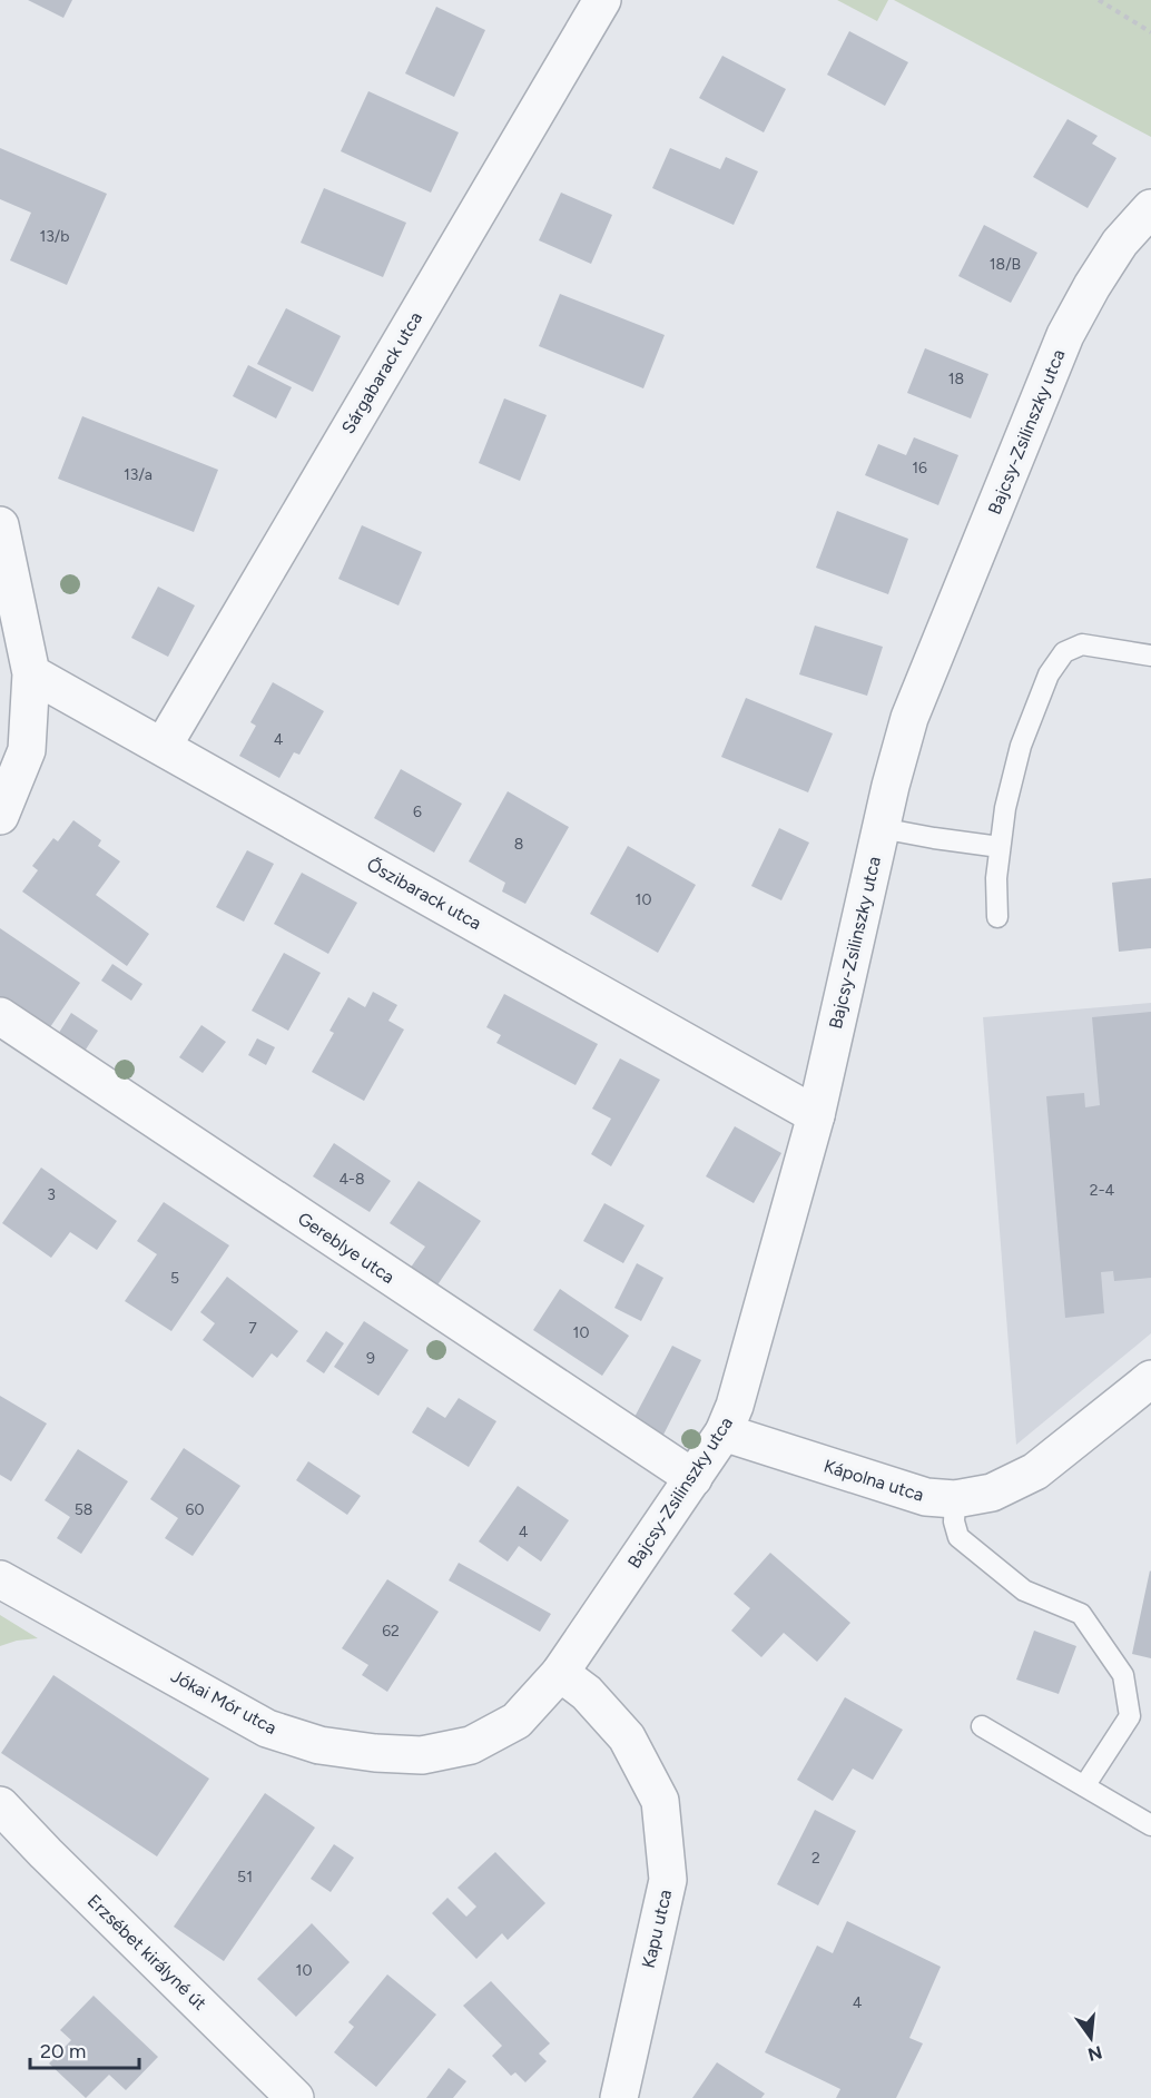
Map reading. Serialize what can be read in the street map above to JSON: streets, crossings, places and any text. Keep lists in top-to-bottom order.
{
  "streets": {
    "street": [
      "Sárgabarack utca",
      "Bajcsy-Zsilinszky utca",
      "Őszibarack utca",
      "Gereblye utca",
      "Kápolna utca",
      "Jókai Mór utca",
      "Kapu utca",
      "Erzsébet királyné út"
    ]
  },
  "crossings": [
    ["Sárgabarack utca", "Őszibarack utca"],
    ["Bajcsy-Zsilinszky utca", "Őszibarack utca"],
    ["Bajcsy-Zsilinszky utca", "Gereblye utca"],
    ["Bajcsy-Zsilinszky utca", "Kápolna utca"],
    ["Bajcsy-Zsilinszky utca", "Jókai Mór utca"],
    ["Bajcsy-Zsilinszky utca", "Kapu utca"],
    ["Jókai Mór utca", "Kapu utca"]
  ],
  "house_numbers": [
    "13/b",
    "18/B",
    "18",
    "16",
    "13/a",
    "4",
    "6",
    "8",
    "10",
    "4-8",
    "2-4",
    "3",
    "5",
    "7",
    "10",
    "9",
    "58",
    "60",
    "4",
    "62",
    "2",
    "51",
    "10",
    "4"
  ],
  "scale_bar": "20 m",
  "north": "bottom"
}
